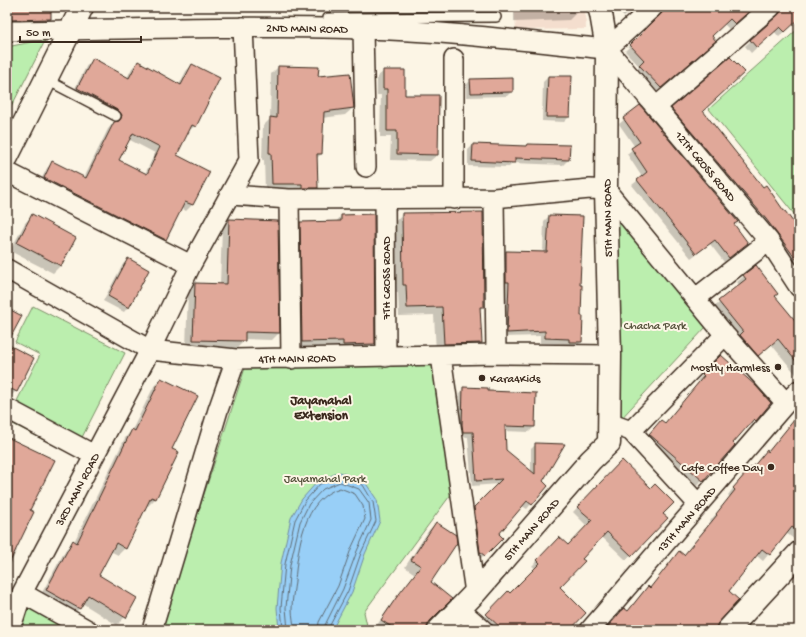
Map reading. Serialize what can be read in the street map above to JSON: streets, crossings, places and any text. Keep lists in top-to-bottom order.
{
  "streets": {
    "street": [
      "2ND MAIN ROAD",
      "12TH CROSS ROAD",
      "5TH MAIN ROAD",
      "7TH CROSS ROAD",
      "4TH MAIN ROAD",
      "3RD MAIN ROAD",
      "13TH MAIN ROAD"
    ]
  },
  "crossings": [
    ["2ND MAIN ROAD", "12TH CROSS ROAD"],
    ["2ND MAIN ROAD", "5TH MAIN ROAD"],
    ["2ND MAIN ROAD", "3RD MAIN ROAD"],
    ["12TH CROSS ROAD", "5TH MAIN ROAD"],
    ["5TH MAIN ROAD", "4TH MAIN ROAD"],
    ["7TH CROSS ROAD", "4TH MAIN ROAD"],
    ["4TH MAIN ROAD", "3RD MAIN ROAD"]
  ],
  "districts": ["Jayamahal Extension"],
  "parks": ["Chacha Park", "Jayamahal Park"],
  "places": ["Mostly Harmless", "Kara4Kids", "Cafe Coffee Day"],
  "scale_bar": "50 m"
}
